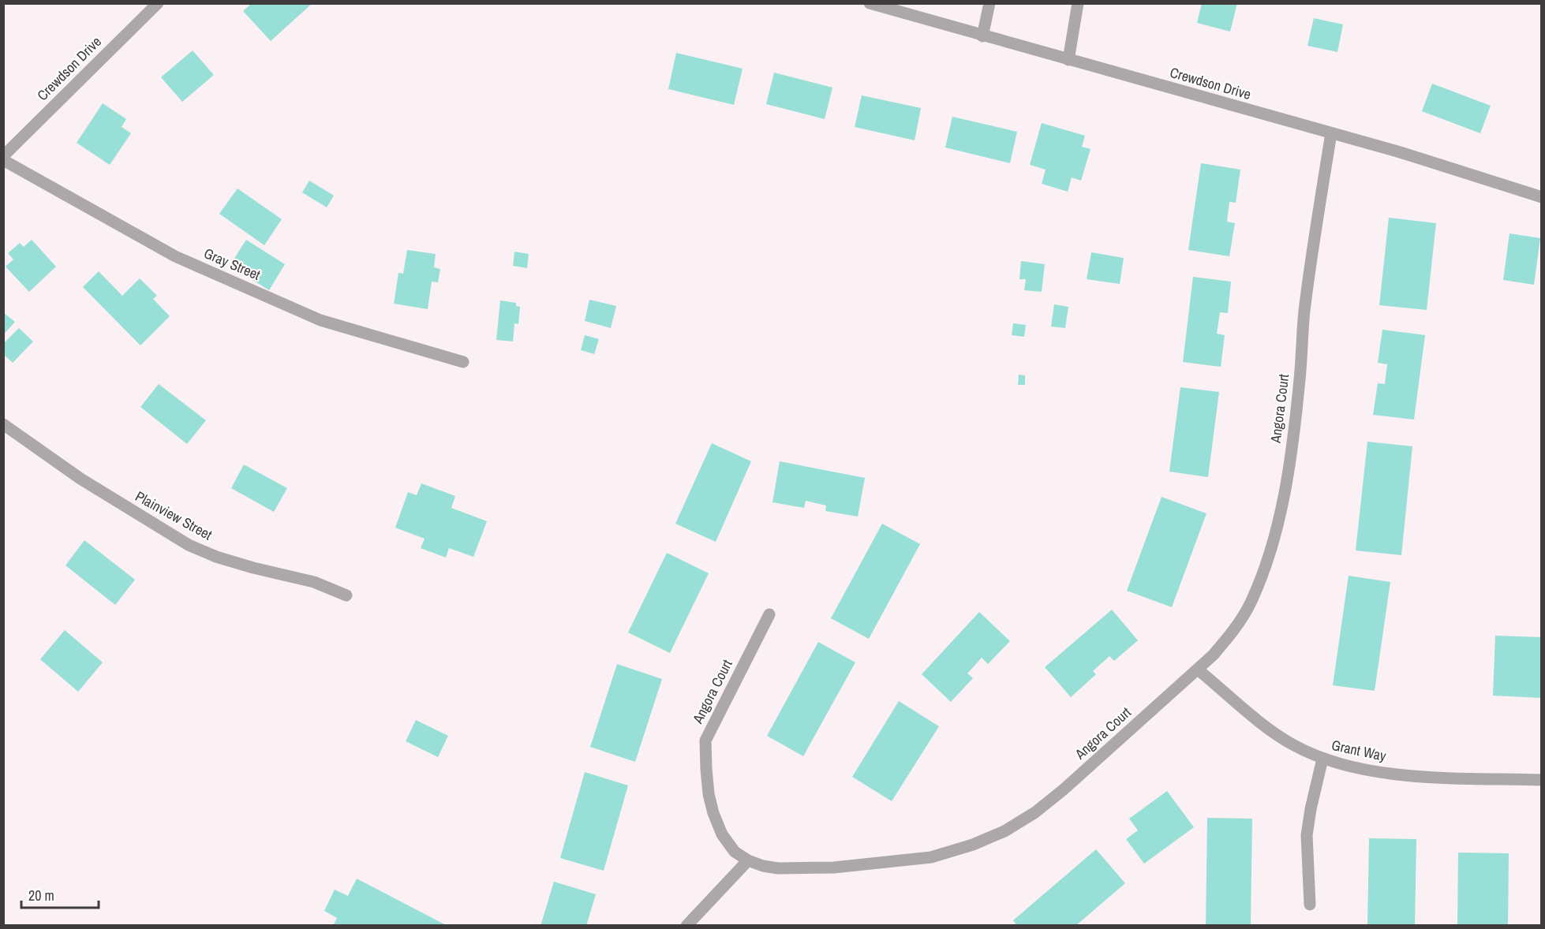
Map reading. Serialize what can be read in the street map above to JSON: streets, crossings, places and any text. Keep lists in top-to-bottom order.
{
  "streets": {
    "street": [
      "Crewdson Drive",
      "Gray Street",
      "Angora Court",
      "Plainview Street",
      "Grant Way"
    ]
  },
  "crossings": [
    ["Crewdson Drive", "Angora Court"],
    ["Angora Court", "Grant Way"]
  ],
  "scale_bar": "20 m"
}
